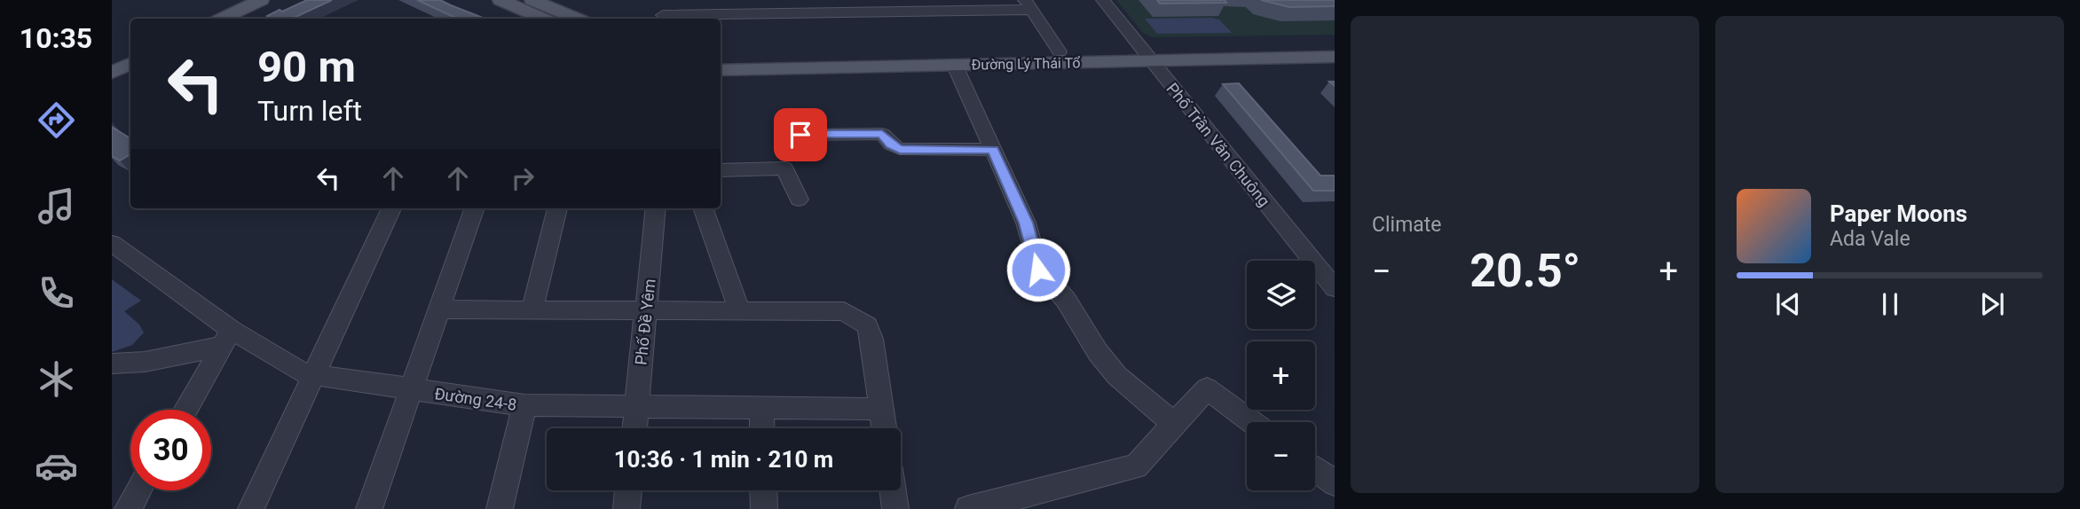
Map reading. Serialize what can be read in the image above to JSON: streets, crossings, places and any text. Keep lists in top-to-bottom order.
{
  "streets": {
    "main road": ["Đường Lý Thái Tổ"],
    "street": ["Phố Trần Văn Chuông", "Phố Đề Yêm", "Đường 24-8"]
  },
  "crossings": [
    ["Đường Lý Thái Tổ", "Phố Trần Văn Chuông"],
    ["Phố Đề Yêm", "Đường 24-8"]
  ],
  "page": {
    "tabs": "10:35",
    "tile": "Climate",
    "turn": ["90 m", "Turn left"],
    "song": ["Paper Moons", "Ada Vale"],
    "heat": ["−", "20.5°", "+"],
    "map_buttons": ["+", "−"],
    "limit": "30",
    "trip": "10:36 · 1 min · 210 m"
  }
}
